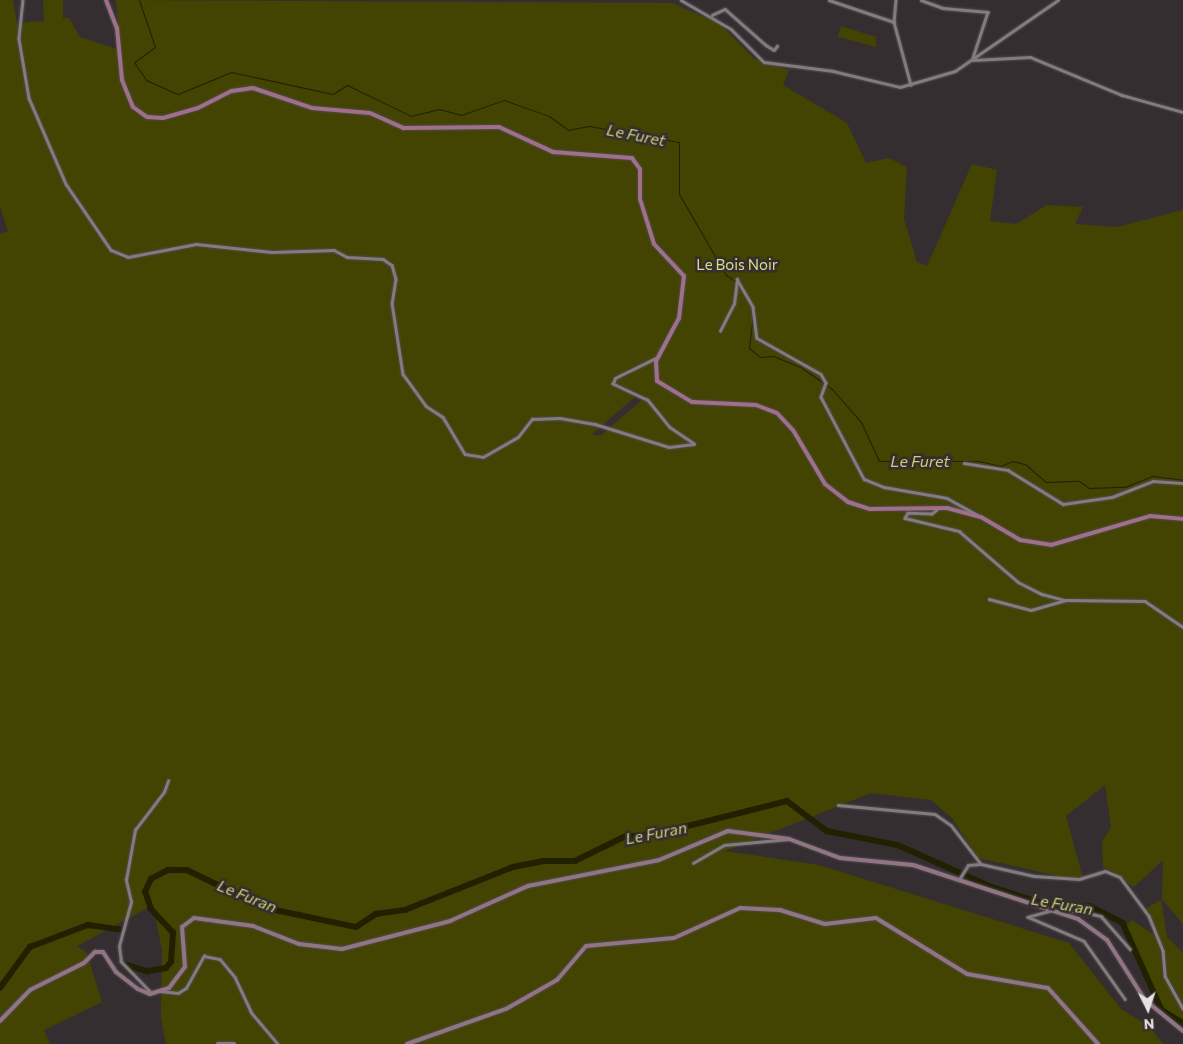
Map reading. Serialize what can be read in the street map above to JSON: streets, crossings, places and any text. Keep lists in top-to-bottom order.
{
  "water": ["Le Furet", "Le Furan"],
  "parks": ["Le Bois Noir"],
  "north": "bottom"
}
